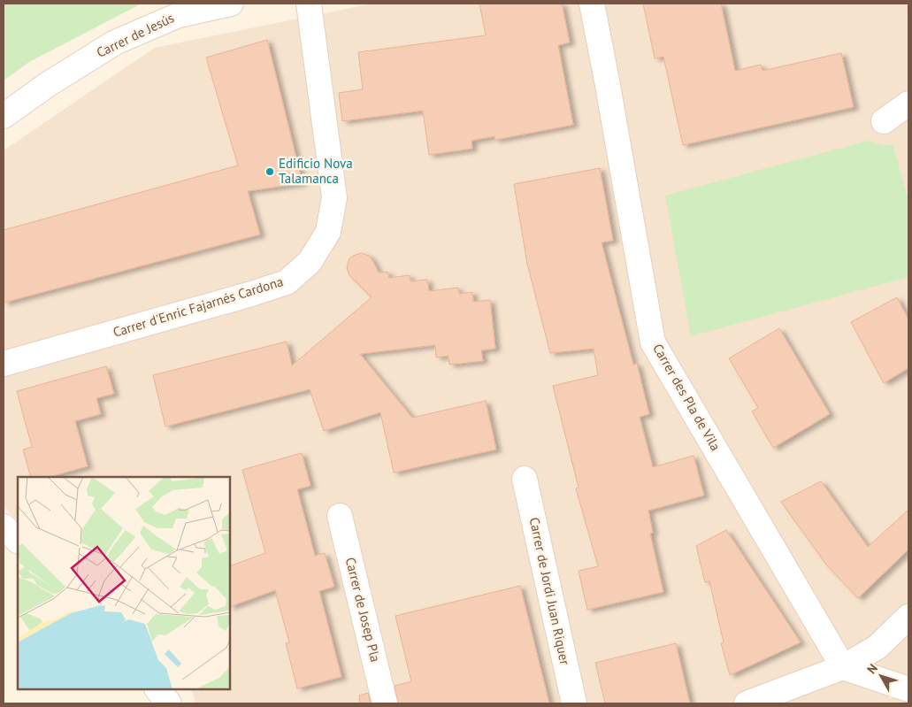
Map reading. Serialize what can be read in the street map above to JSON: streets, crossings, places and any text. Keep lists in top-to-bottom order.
{
  "streets": {
    "street": [
      "Carrer de Jesús",
      "Carrer d'Enric Fajarnés Cardona",
      "Carrer des Pla de Vila",
      "Carrer de Jordi Juan Riquer",
      "Carrer de Josep Pla"
    ]
  },
  "places": ["Edificio Nova Talamanca"],
  "north": "top left"
}
